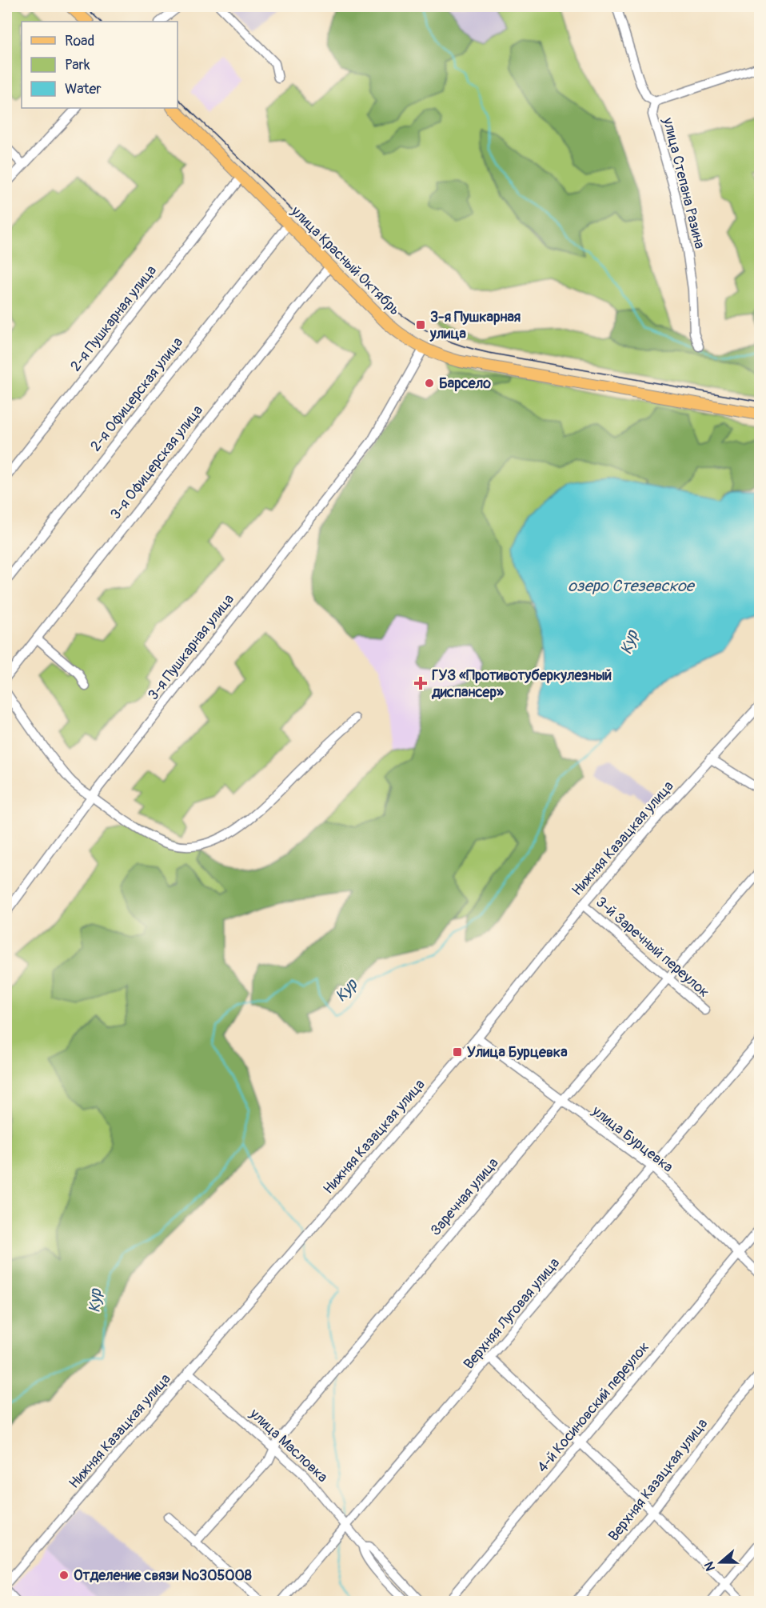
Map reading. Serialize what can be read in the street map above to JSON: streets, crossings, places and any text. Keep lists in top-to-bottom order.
{
  "streets": {
    "main road": ["улица Красный Октябрь"],
    "street": [
      "улица Степана Разина",
      "2-я Пушкарная улица",
      "2-я Офицерская улица",
      "3-я Офицерская улица",
      "3-я Пушкарная улица",
      "Нижняя Казацкая улица",
      "3-й Заречный переулок",
      "улица Бурцевка",
      "Заречная улица",
      "Верхняя Луговая улица",
      "4-й Косиновский переулок",
      "улица Масловка",
      "Верхняя Казацкая улица"
    ]
  },
  "crossings": [
    ["улица Красный Октябрь", "2-я Пушкарная улица"],
    ["улица Красный Октябрь", "2-я Офицерская улица"],
    ["улица Красный Октябрь", "3-я Офицерская улица"],
    ["улица Красный Октябрь", "3-я Пушкарная улица"],
    ["Нижняя Казацкая улица", "3-й Заречный переулок"],
    ["Нижняя Казацкая улица", "улица Бурцевка"],
    ["Нижняя Казацкая улица", "улица Масловка"],
    ["3-й Заречный переулок", "Заречная улица"],
    ["улица Бурцевка", "Заречная улица"],
    ["улица Бурцевка", "Верхняя Луговая улица"],
    ["улица Бурцевка", "4-й Косиновский переулок"],
    ["Заречная улица", "улица Масловка"],
    ["Верхняя Луговая улица", "улица Масловка"]
  ],
  "water": ["озеро Стезевское", "Кур"],
  "places": {
    "transit": ["3-я Пушкарная улица", "Улица Бурцевка"],
    "other": ["Барсело", "Отделение связи №305008"],
    "health": ["ГУЗ «Противотуберкулезный диспансер»"]
  },
  "legend": ["Road", "Park", "Water"],
  "north": "left"
}
